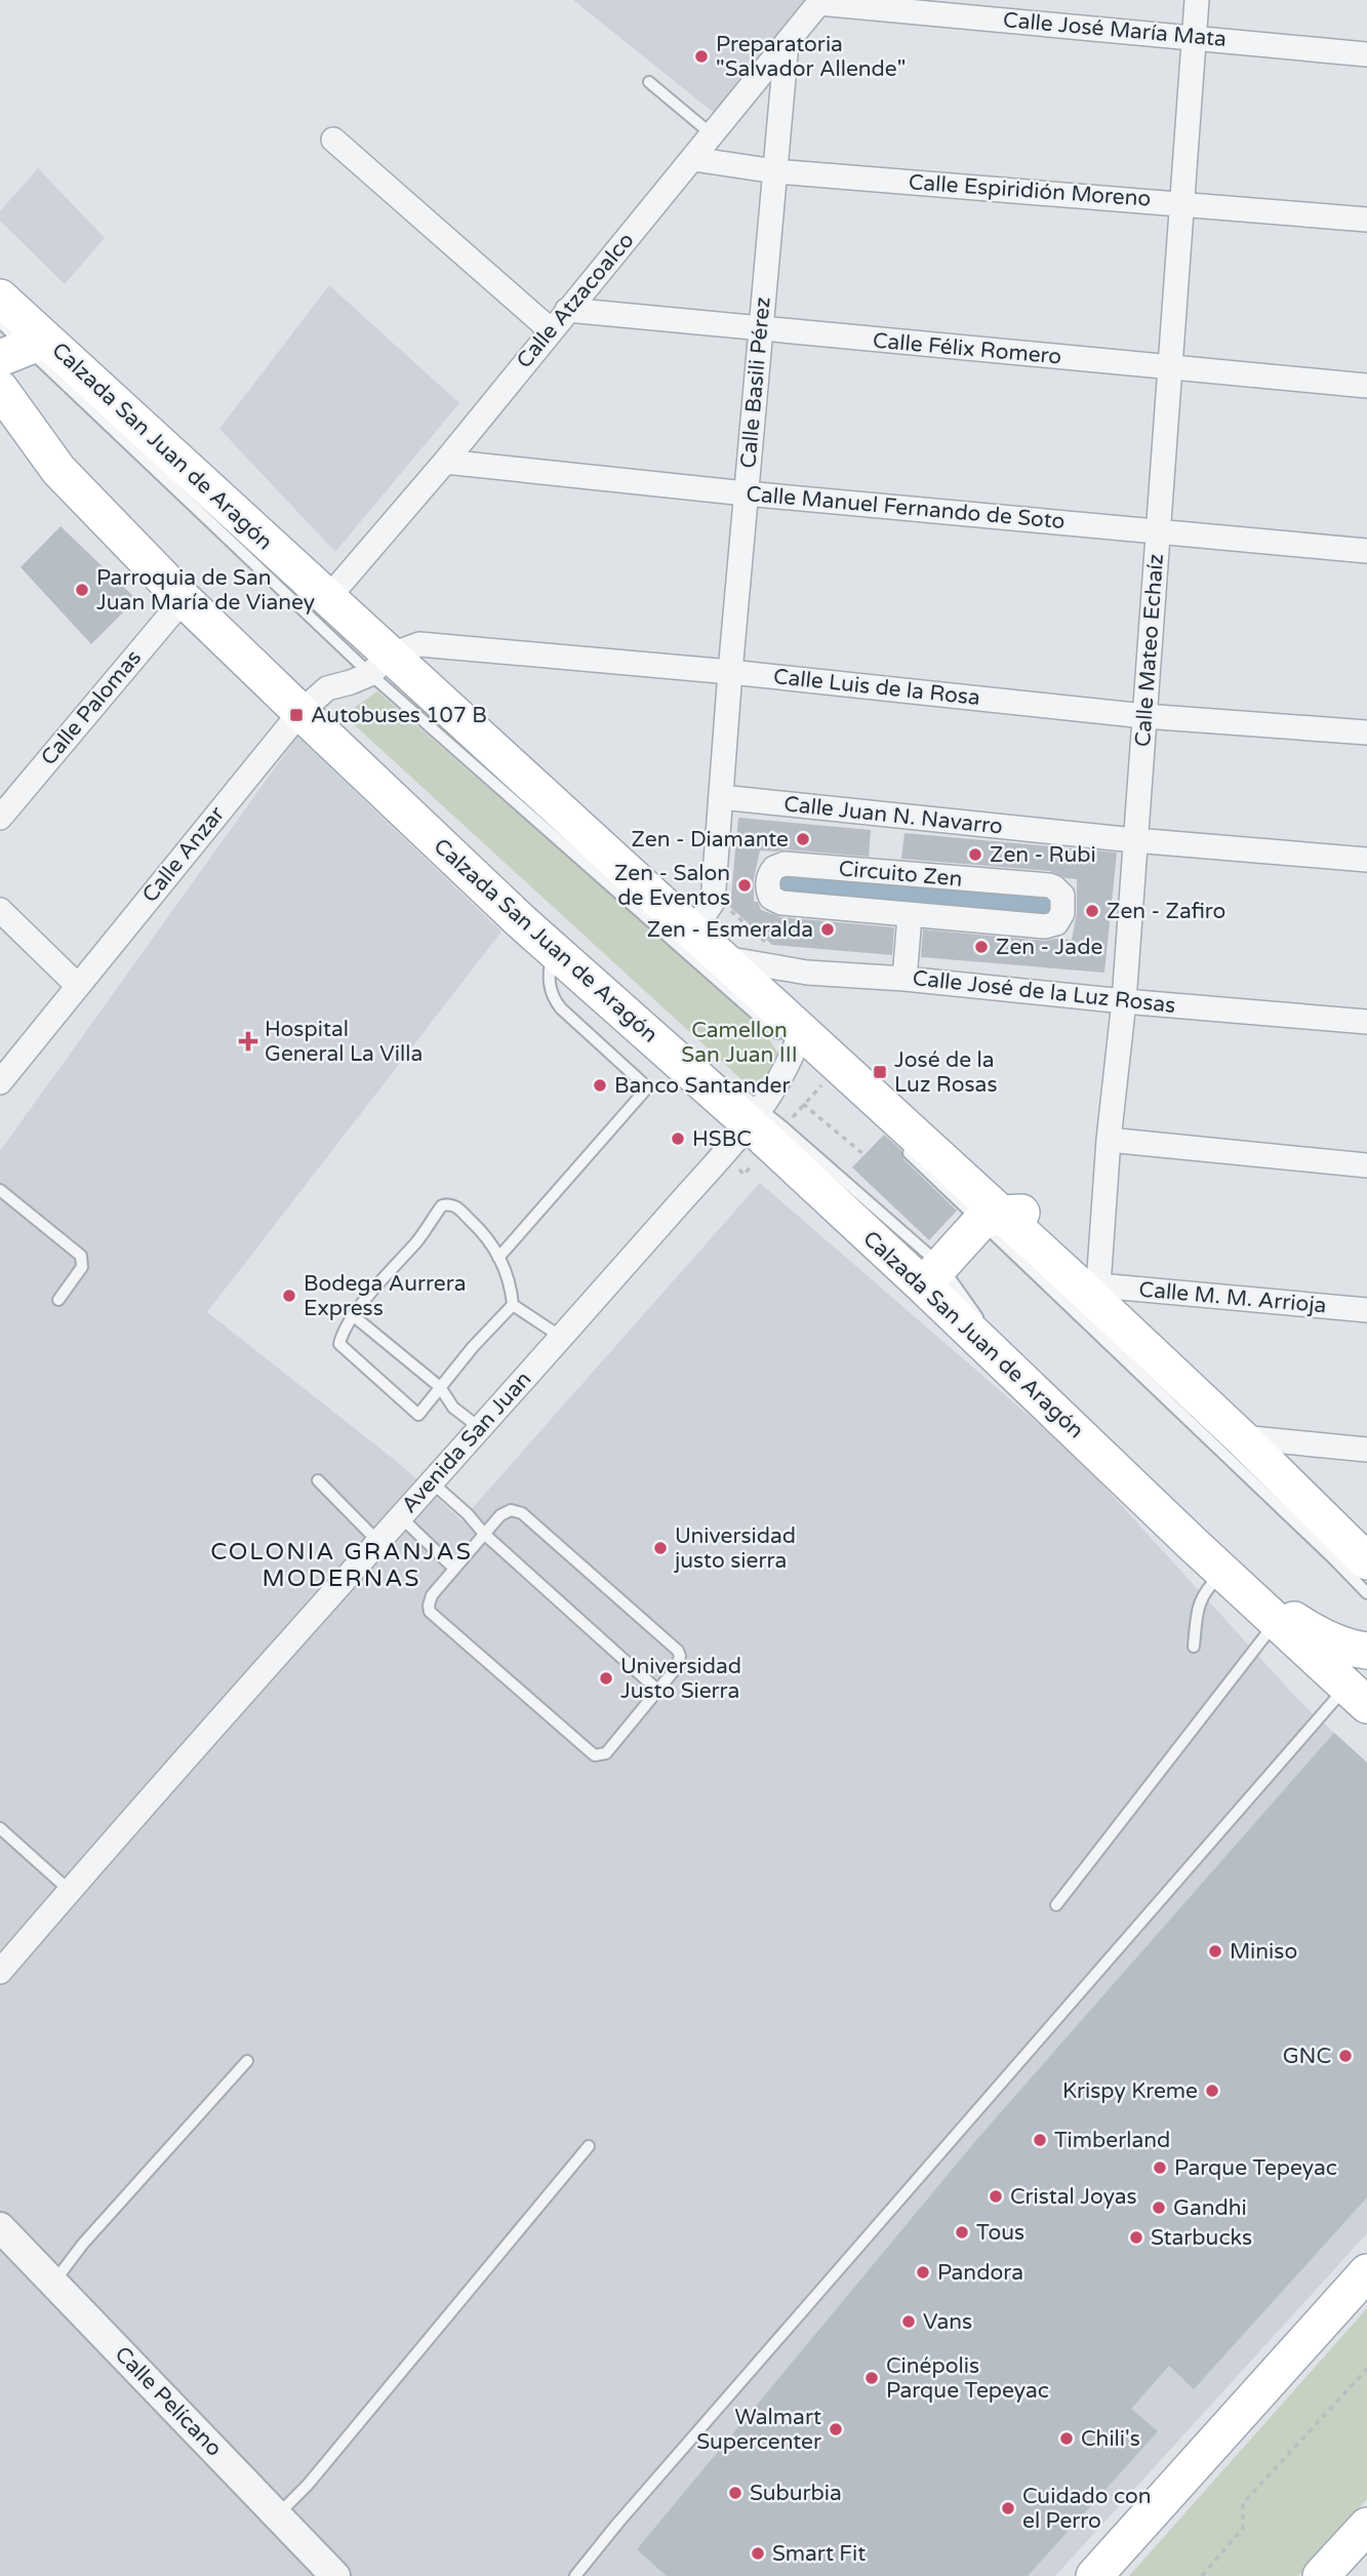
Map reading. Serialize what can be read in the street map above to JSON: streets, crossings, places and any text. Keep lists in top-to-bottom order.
{
  "streets": {
    "main road": ["Calzada San Juan de Aragón"],
    "street": [
      "Calle José María Mata",
      "Calle Espiridión Moreno",
      "Calle Atzacoalco",
      "Calle Félix Romero",
      "Calle Basili Pérez",
      "Calle Manuel Fernando de Soto",
      "Calle Mateo Echaíz",
      "Calle Luis de la Rosa",
      "Calle Palomas",
      "Calle Juan N. Navarro",
      "Calle Anzar",
      "Circuito Zen",
      "Calle José de la Luz Rosas",
      "Calle M. M. Arrioja",
      "Avenida San Juan",
      "Calle Pelícano"
    ]
  },
  "crossings": [
    ["Calle José María Mata", "Calle Atzacoalco"],
    ["Calle José María Mata", "Calle Mateo Echaíz"],
    ["Calle Espiridión Moreno", "Calle Atzacoalco"],
    ["Calle Espiridión Moreno", "Calle Basili Pérez"],
    ["Calle Espiridión Moreno", "Calle Mateo Echaíz"],
    ["Calle Atzacoalco", "Calle Félix Romero"],
    ["Calle Atzacoalco", "Calle Basili Pérez"],
    ["Calle Atzacoalco", "Calzada San Juan de Aragón"],
    ["Calle Atzacoalco", "Calle Manuel Fernando de Soto"],
    ["Calle Félix Romero", "Calle Basili Pérez"],
    ["Calle Félix Romero", "Calle Mateo Echaíz"],
    ["Calle Basili Pérez", "Calzada San Juan de Aragón"],
    ["Calle Basili Pérez", "Calle Manuel Fernando de Soto"],
    ["Calle Basili Pérez", "Calle Luis de la Rosa"],
    ["Calle Basili Pérez", "Calle Juan N. Navarro"],
    ["Calzada San Juan de Aragón", "Calle Luis de la Rosa"],
    ["Calzada San Juan de Aragón", "Calle Palomas"],
    ["Calzada San Juan de Aragón", "Calle Anzar"],
    ["Calzada San Juan de Aragón", "Calle José de la Luz Rosas"],
    ["Calzada San Juan de Aragón", "Avenida San Juan"],
    ["Calle Manuel Fernando de Soto", "Calle Mateo Echaíz"],
    ["Calle Mateo Echaíz", "Calle Luis de la Rosa"],
    ["Calle Mateo Echaíz", "Calle Juan N. Navarro"],
    ["Calle Mateo Echaíz", "Calle José de la Luz Rosas"],
    ["Calle Mateo Echaíz", "Calle M. M. Arrioja"],
    ["Calle Luis de la Rosa", "Calle Anzar"],
    ["Circuito Zen", "Calle José de la Luz Rosas"]
  ],
  "districts": ["COLONIA GRANJAS MODERNAS"],
  "parks": ["Camellon San Juan III"],
  "places": {
    "other": [
      "Preparatoria \"Salvador Allende\"",
      "Parroquia de San Juan María de Vianey",
      "Zen - Diamante",
      "Zen - Rubi",
      "Zen - Salon de Eventos",
      "Zen - Zafiro",
      "Zen - Esmeralda",
      "Zen - Jade",
      "Banco Santander",
      "HSBC",
      "Bodega Aurrera Express",
      "Universidad justo sierra",
      "Universidad Justo Sierra",
      "Miniso",
      "GNC",
      "Krispy Kreme",
      "Timberland",
      "Parque Tepeyac",
      "Cristal Joyas",
      "Gandhi",
      "Tous",
      "Starbucks",
      "Pandora",
      "Vans",
      "Cinépolis Parque Tepeyac",
      "Walmart Supercenter",
      "Chili's",
      "Suburbia",
      "Cuidado con el Perro",
      "Smart Fit"
    ],
    "transit": ["Autobuses 107 B", "José de la Luz Rosas"],
    "health": ["Hospital General La Villa"]
  }
}
